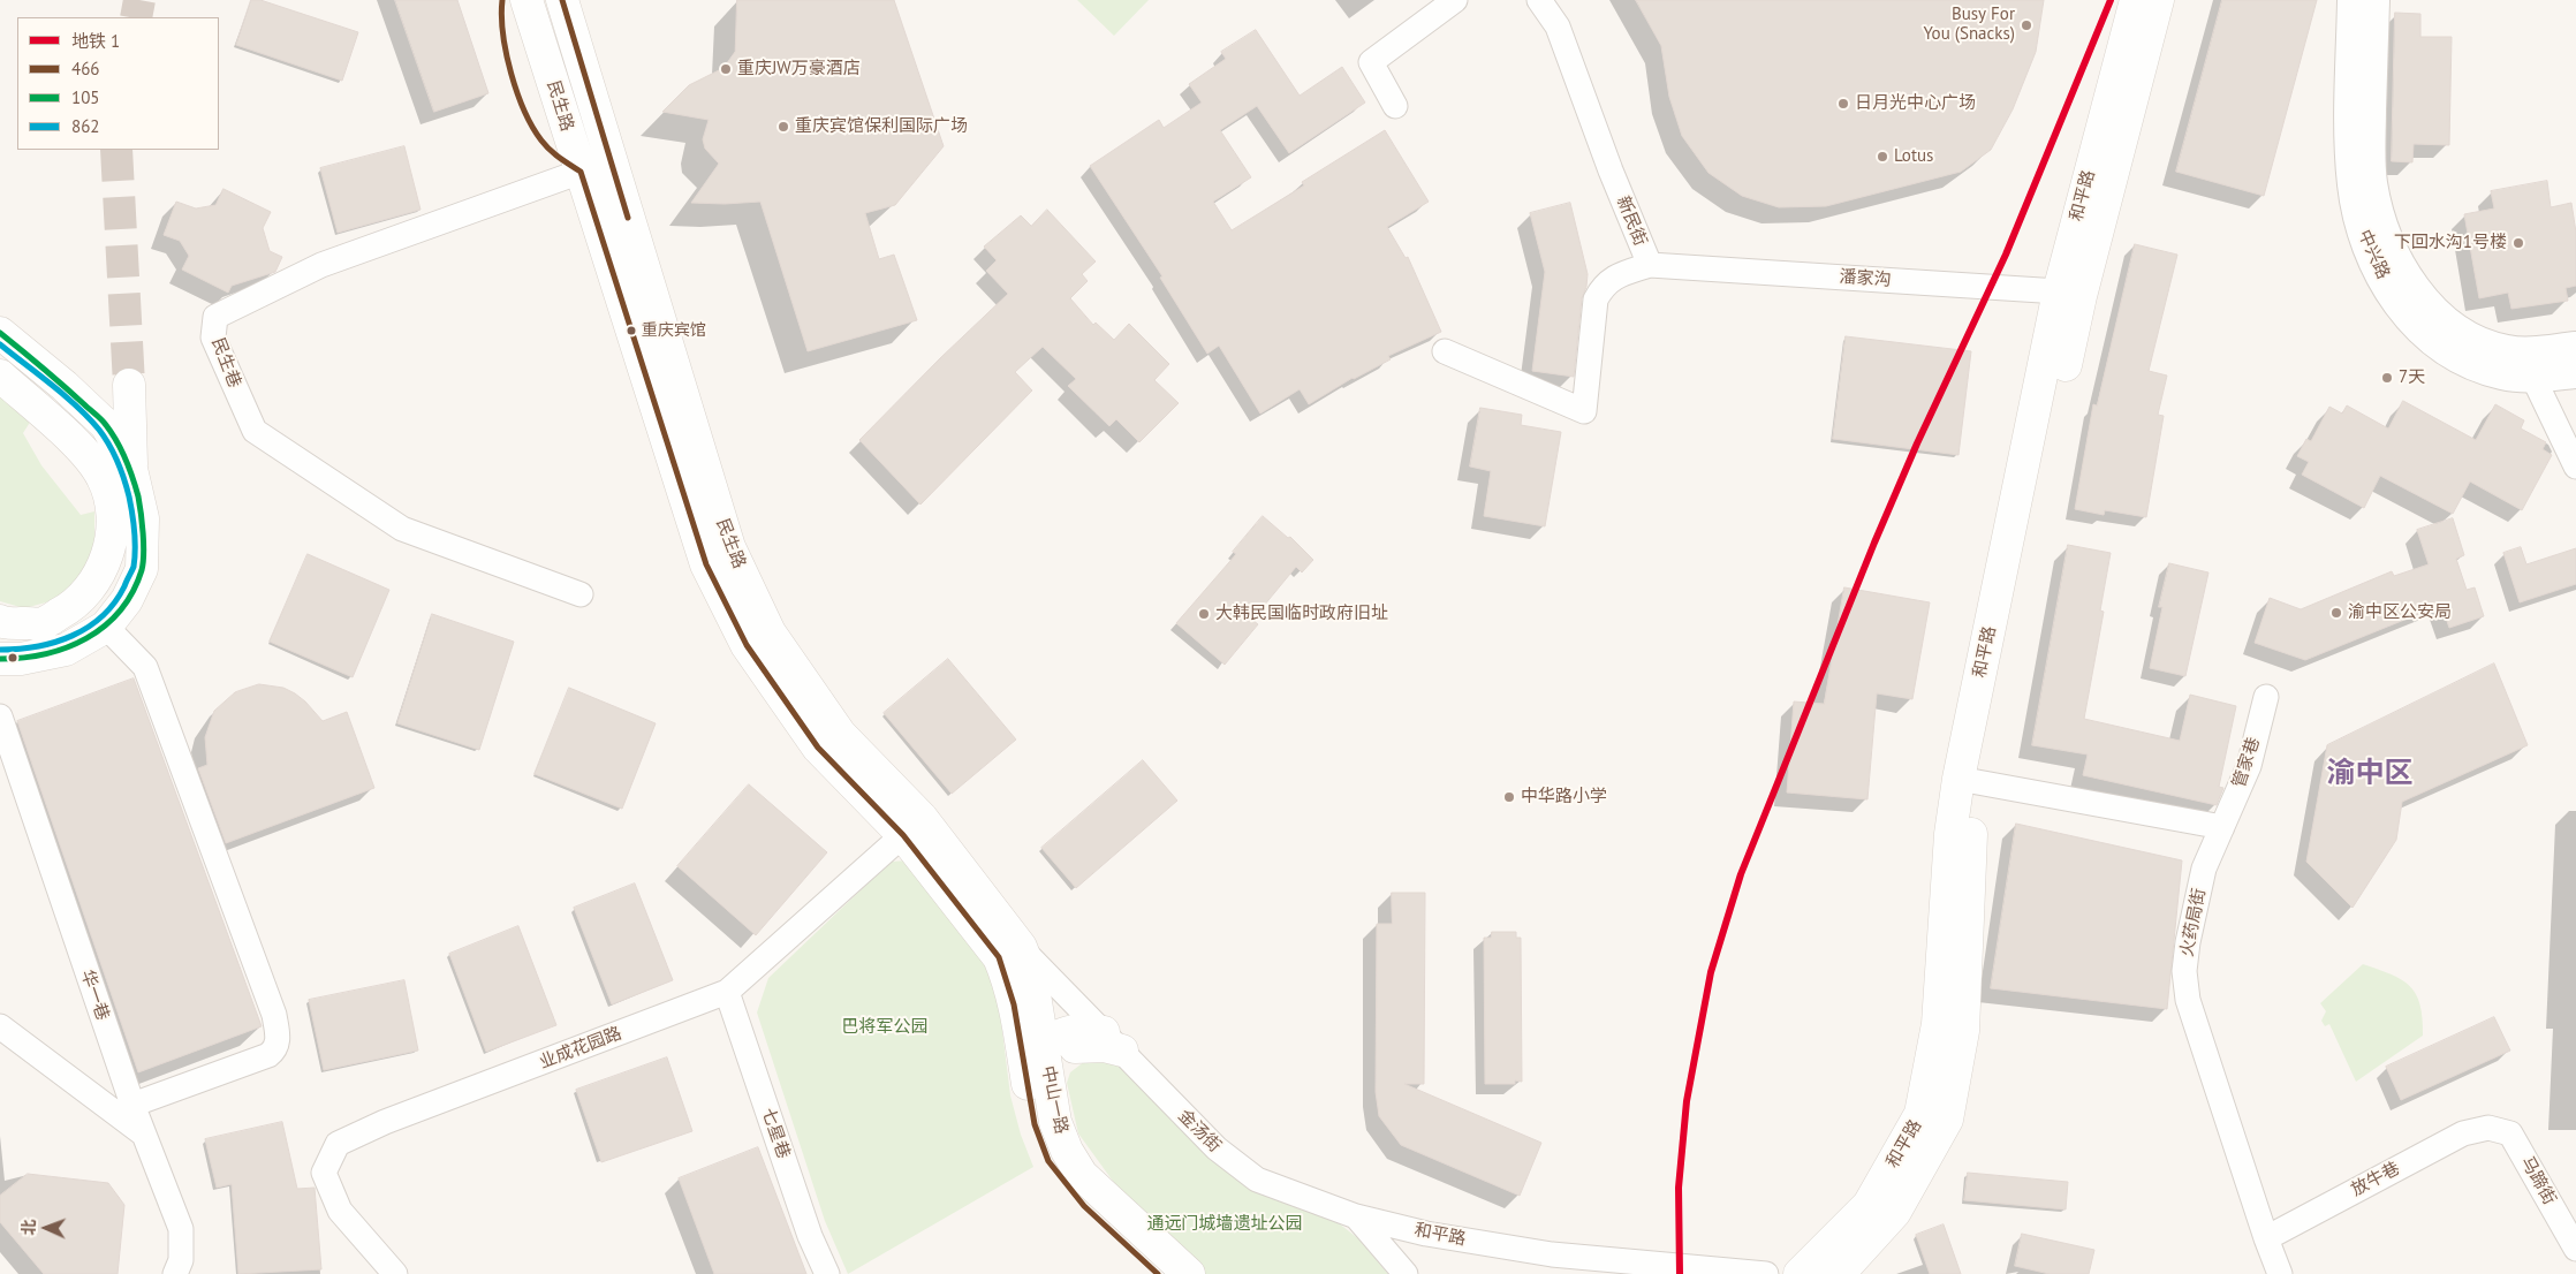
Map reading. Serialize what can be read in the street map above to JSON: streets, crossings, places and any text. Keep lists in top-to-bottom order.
{
  "streets": {
    "main road": ["民生路", "和平路", "中山一路"],
    "street": [
      "新民街",
      "中兴路",
      "潘家沟",
      "民生巷",
      "管家巷",
      "火药局街",
      "华一巷",
      "业成花园路",
      "金汤街",
      "七星巷",
      "放牛巷",
      "马蹄街"
    ]
  },
  "crossings": [
    ["民生路", "民生巷"],
    ["民生路", "业成花园路"],
    ["民生路", "中山一路"],
    ["民生路", "金汤街"],
    ["和平路", "潘家沟"],
    ["和平路", "金汤街"],
    ["新民街", "潘家沟"],
    ["管家巷", "火药局街"],
    ["火药局街", "放牛巷"],
    ["业成花园路", "七星巷"],
    ["中山一路", "金汤街"],
    ["放牛巷", "马蹄街"]
  ],
  "districts": ["渝中区"],
  "parks": ["巴将军公园", "通远门城墙遗址公园"],
  "places": [
    "Busy For You (Snacks)",
    "重庆JW万豪酒店",
    "日月光中心广场",
    "重庆宾馆保利国际广场",
    "Lotus",
    "下回水沟1号楼",
    "重庆宾馆",
    "7天",
    "渝中区公安局",
    "大韩民国临时政府旧址",
    "中华路小学"
  ],
  "lines": [
    "metro line 1",
    "transit line 466",
    "transit line 105",
    "transit line 862"
  ],
  "legend": [
    "地铁 1",
    "466",
    "105",
    "862"
  ],
  "north": "left"
}
